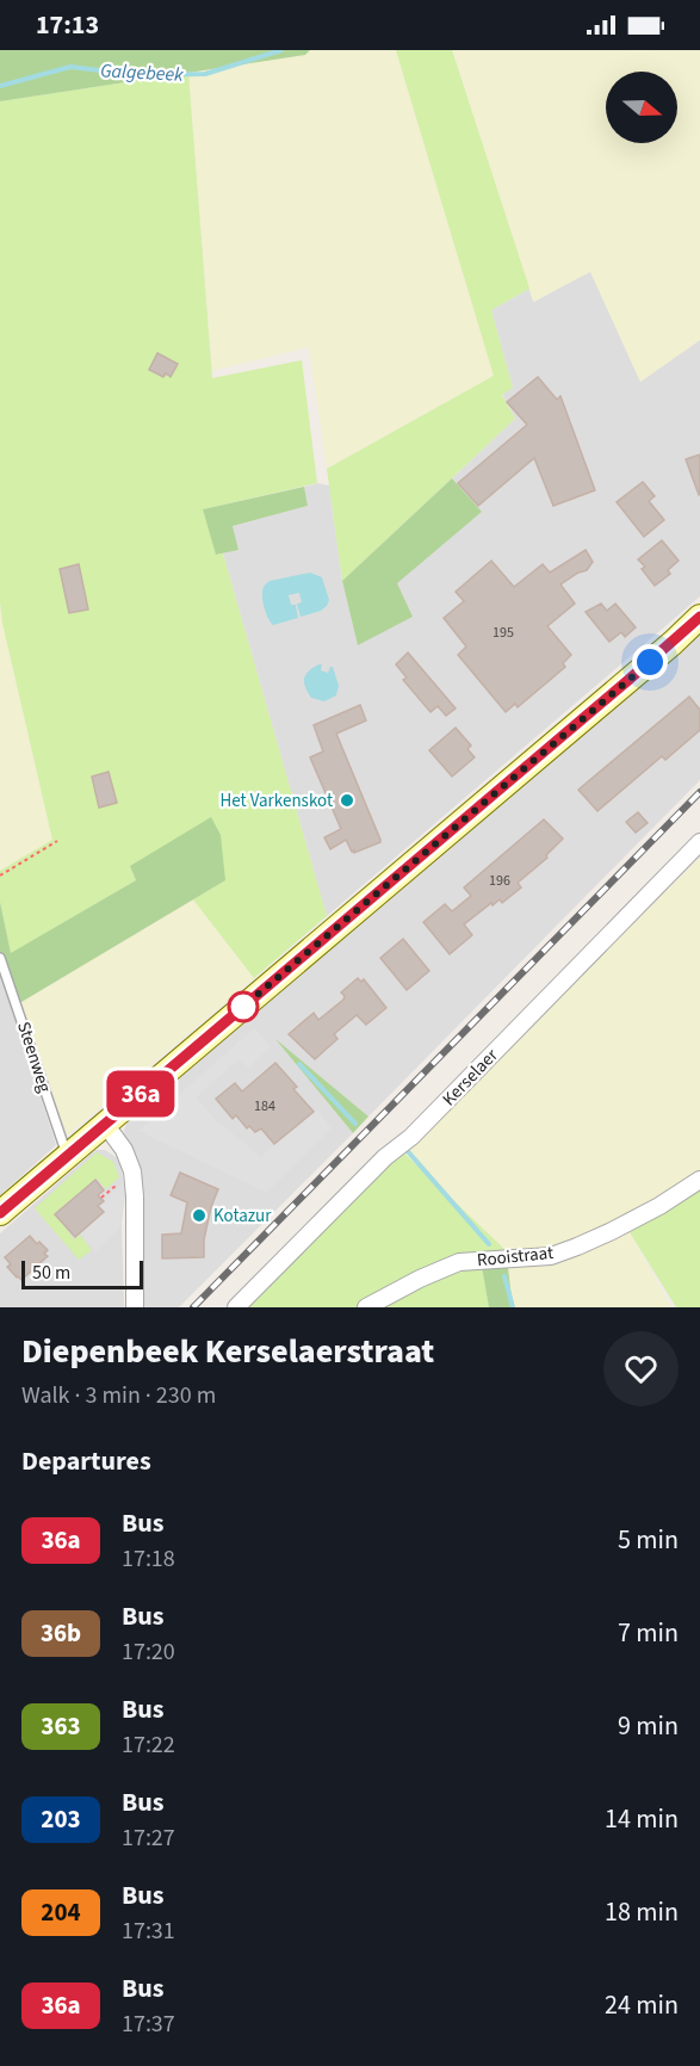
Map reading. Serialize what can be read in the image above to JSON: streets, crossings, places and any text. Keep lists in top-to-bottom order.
{
  "streets": {
    "street": ["Kerselaer", "Rooistraat"],
    "lane": ["Steenweg"]
  },
  "water": ["Galgebeek"],
  "places": ["Het Varkenskot", "Kotazur"],
  "lines": ["bus line 36a"],
  "house_numbers": ["195", "196", "184"],
  "scale_bar": "50 m",
  "north": "right",
  "page": {
    "status": "17:13",
    "on_map": "36a",
    "scale": "50 m",
    "heading": [
      ["Diepenbeek Kerselaerstraat", "Walk · 3 min · 230 m"],
      "Departures"
    ],
    "list": [
      {
        "mark": "36a",
        "name": "Bus",
        "note": "17:18",
        "value": "5 min"
      },
      {
        "mark": "36b",
        "name": "Bus",
        "note": "17:20",
        "value": "7 min"
      },
      {
        "mark": "363",
        "name": "Bus",
        "note": "17:22",
        "value": "9 min"
      },
      {
        "mark": "203",
        "name": "Bus",
        "note": "17:27",
        "value": "14 min"
      },
      {
        "mark": "204",
        "name": "Bus",
        "note": "17:31",
        "value": "18 min"
      },
      {
        "mark": "36a",
        "name": "Bus",
        "note": "17:37",
        "value": "24 min"
      }
    ]
  }
}
